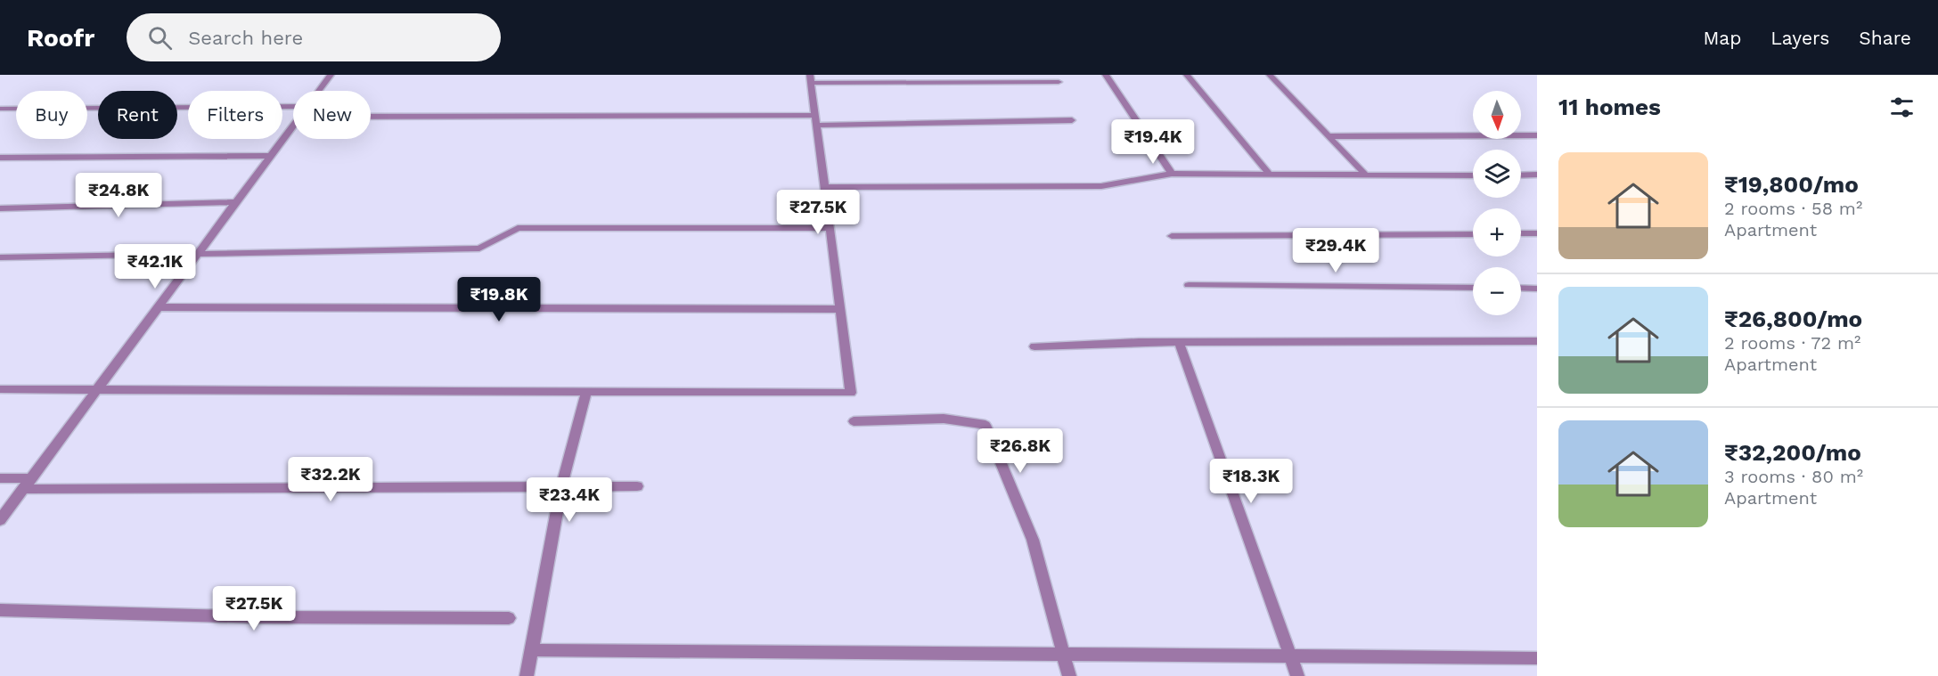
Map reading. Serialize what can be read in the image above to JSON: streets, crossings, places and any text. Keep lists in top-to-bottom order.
{
  "north": "bottom",
  "page": {
    "header": "Roofr",
    "search": "Search here",
    "nav": ["Map", "Layers", "Share"],
    "heading": "11 homes",
    "map_buttons": ["+", "−"],
    "chip": [
      "Buy",
      "Rent",
      "Filters",
      "New"
    ],
    "price": [
      "₹19.4K",
      "₹24.8K",
      "₹27.5K",
      "₹29.4K",
      "₹42.1K",
      "₹19.8K",
      "₹26.8K",
      "₹32.2K",
      "₹18.3K",
      "₹23.4K",
      "₹27.5K"
    ],
    "list": [
      {
        "name": "₹19,800/mo",
        "note": "2 rooms · 58 m² · Apartment"
      },
      {
        "name": "₹26,800/mo",
        "note": "2 rooms · 72 m² · Apartment"
      },
      {
        "name": "₹32,200/mo",
        "note": "3 rooms · 80 m² · Apartment"
      }
    ]
  }
}
